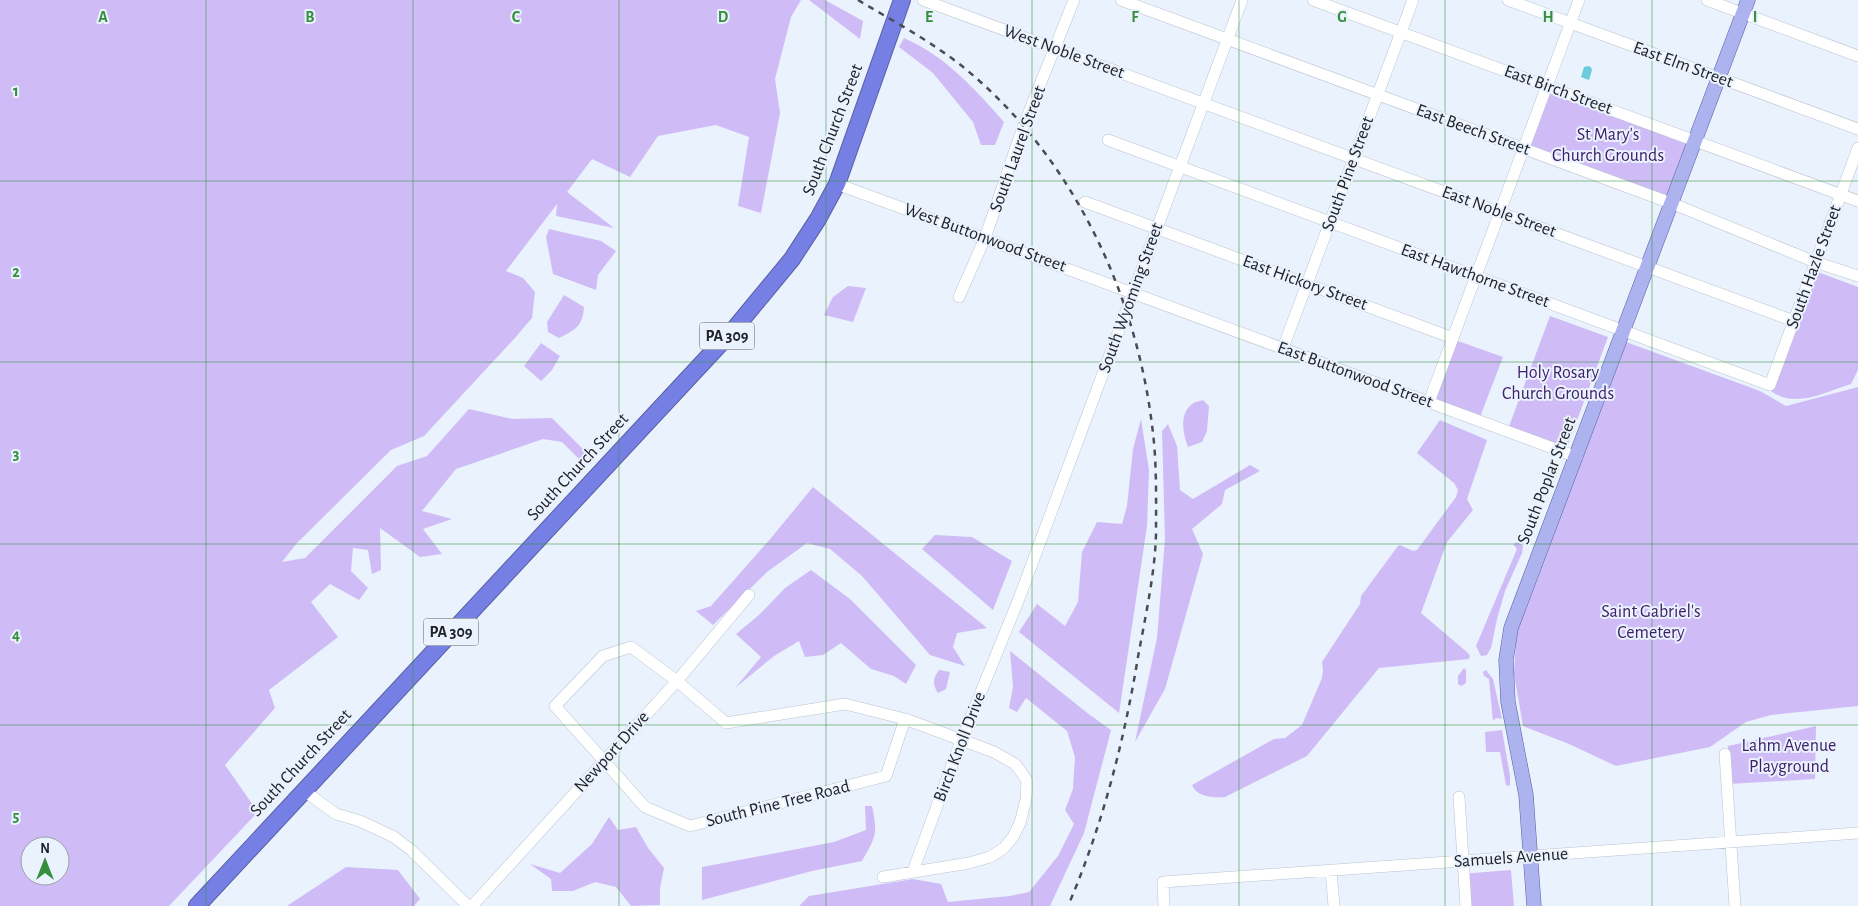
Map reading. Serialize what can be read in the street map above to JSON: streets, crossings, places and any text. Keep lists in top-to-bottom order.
{
  "streets": {
    "highway": ["South Church Street", "PA 309"],
    "main road": ["South Poplar Street"],
    "street": [
      "West Noble Street",
      "East Elm Street",
      "East Birch Street",
      "East Beech Street",
      "South Laurel Street",
      "South Pine Street",
      "East Noble Street",
      "West Buttonwood Street",
      "South Hazle Street",
      "East Hawthorne Street",
      "East Hickory Street",
      "South Wyoming Street",
      "East Buttonwood Street",
      "Birch Knoll Drive",
      "Newport Drive",
      "South Pine Tree Road",
      "Samuels Avenue"
    ]
  },
  "crossings": [
    ["West Noble Street", "South Laurel Street"],
    ["West Noble Street", "East Noble Street"],
    ["West Noble Street", "South Wyoming Street"],
    ["East Elm Street", "South Poplar Street"],
    ["East Birch Street", "South Pine Street"],
    ["East Birch Street", "South Hazle Street"],
    ["East Birch Street", "South Poplar Street"],
    ["South Church Street", "West Buttonwood Street"],
    ["East Beech Street", "South Pine Street"],
    ["East Beech Street", "South Hazle Street"],
    ["East Beech Street", "South Wyoming Street"],
    ["East Beech Street", "South Poplar Street"],
    ["South Laurel Street", "West Buttonwood Street"],
    ["South Pine Street", "East Noble Street"],
    ["South Pine Street", "East Hawthorne Street"],
    ["South Pine Street", "East Hickory Street"],
    ["South Pine Street", "East Buttonwood Street"],
    ["East Noble Street", "South Hazle Street"],
    ["East Noble Street", "South Wyoming Street"],
    ["East Noble Street", "South Poplar Street"],
    ["West Buttonwood Street", "South Wyoming Street"],
    ["West Buttonwood Street", "East Buttonwood Street"],
    ["South Hazle Street", "East Hawthorne Street"],
    ["East Hawthorne Street", "South Wyoming Street"],
    ["East Hawthorne Street", "South Poplar Street"],
    ["East Hickory Street", "South Wyoming Street"],
    ["South Wyoming Street", "East Buttonwood Street"],
    ["South Wyoming Street", "Birch Knoll Drive"],
    ["East Buttonwood Street", "South Poplar Street"],
    ["South Poplar Street", "Samuels Avenue"],
    ["Newport Drive", "South Pine Tree Road"]
  ],
  "parks": [
    "St Mary's Church Grounds",
    "Holy Rosary Church Grounds",
    "Saint Gabriel's Cemetery",
    "Lahm Avenue Playground"
  ],
  "north": "top",
  "grid": {
    "columns": [
      "A",
      "B",
      "C",
      "D",
      "E",
      "F",
      "G",
      "H",
      "I"
    ],
    "rows": [
      "1",
      "2",
      "3",
      "4",
      "5"
    ]
  }
}
